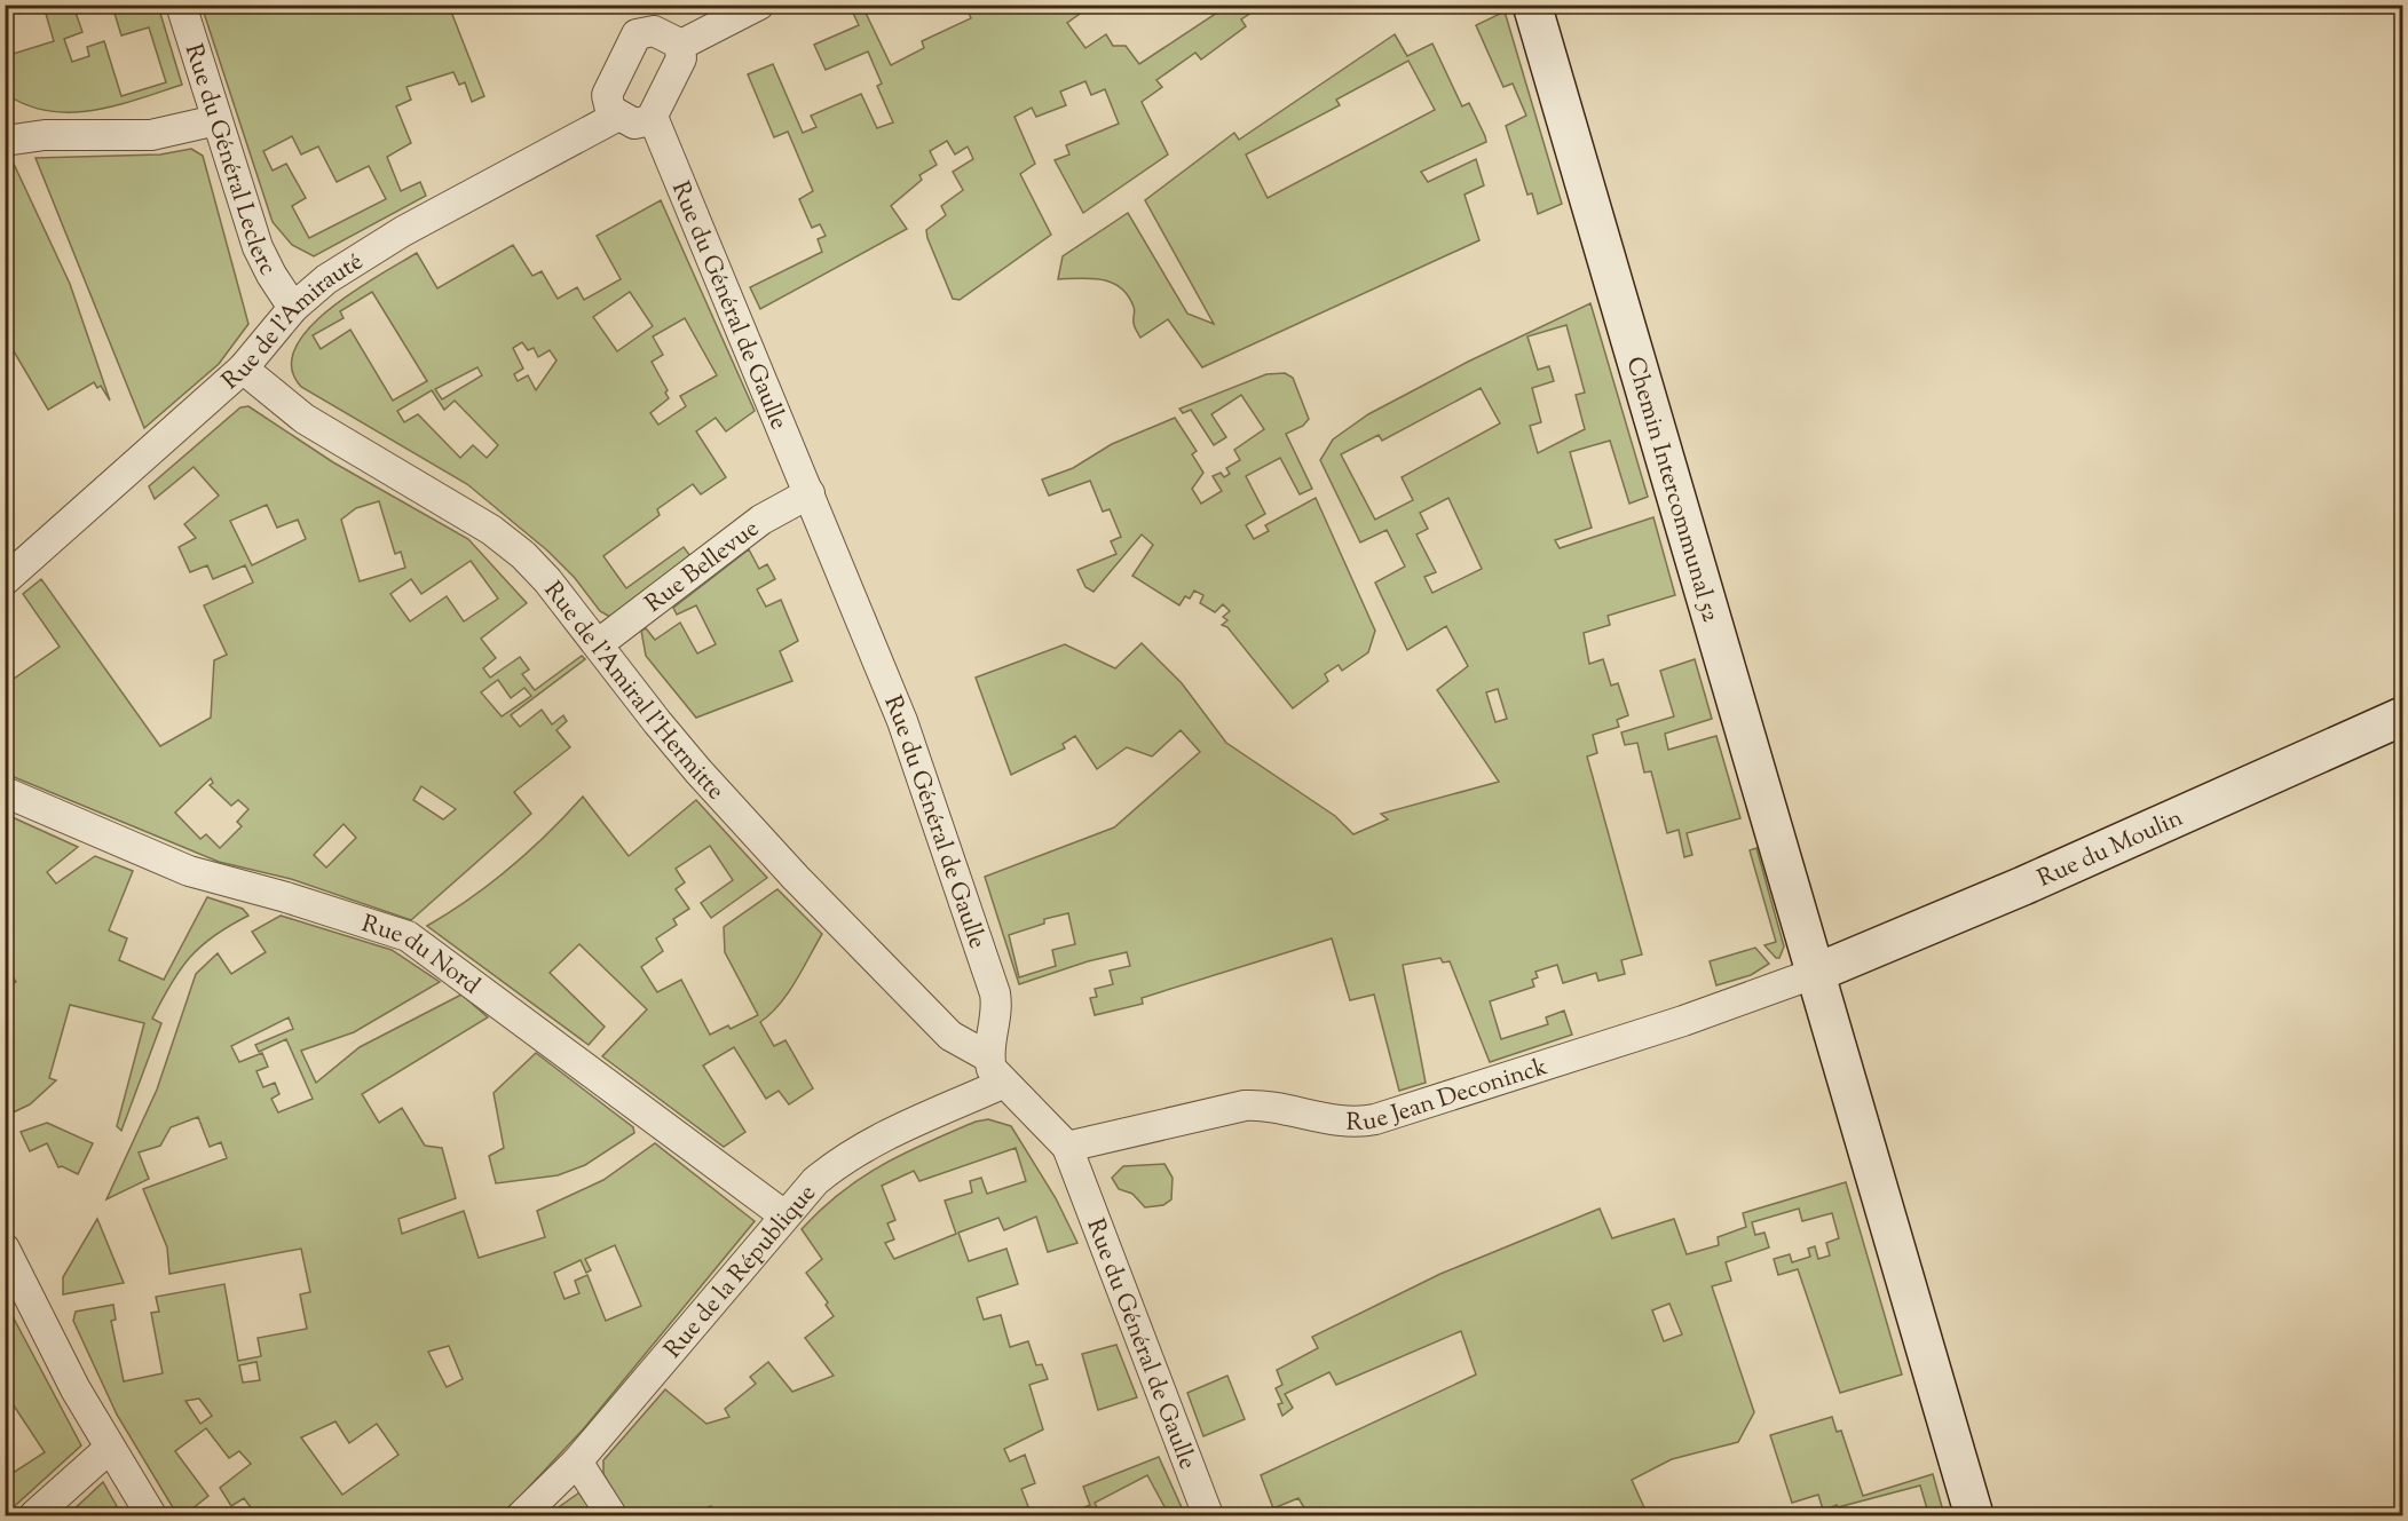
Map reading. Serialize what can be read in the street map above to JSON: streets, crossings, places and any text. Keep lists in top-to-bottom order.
{
  "streets": {
    "main road": ["Chemin Intercommunal 52", "Rue du Moulin"],
    "street": [
      "Rue du Général Leclerc",
      "Rue du Général de Gaulle",
      "Rue de l'Amirauté",
      "Rue Bellevue",
      "Rue de l'Amiral l'Hermitte",
      "Rue du Nord",
      "Rue Jean Deconinck",
      "Rue de la République"
    ]
  },
  "crossings": [
    ["Rue du Général Leclerc", "Rue de l'Amirauté"],
    ["Rue du Général de Gaulle", "Rue Bellevue"],
    ["Rue du Général de Gaulle", "Rue de l'Amiral l'Hermitte"],
    ["Rue du Général de Gaulle", "Rue Jean Deconinck"],
    ["Rue du Général de Gaulle", "Rue de la République"],
    ["Rue de l'Amirauté", "Rue de l'Amiral l'Hermitte"],
    ["Chemin Intercommunal 52", "Rue du Moulin"],
    ["Chemin Intercommunal 52", "Rue Jean Deconinck"],
    ["Rue Bellevue", "Rue de l'Amiral l'Hermitte"],
    ["Rue du Moulin", "Rue Jean Deconinck"],
    ["Rue du Nord", "Rue de la République"]
  ]
}
